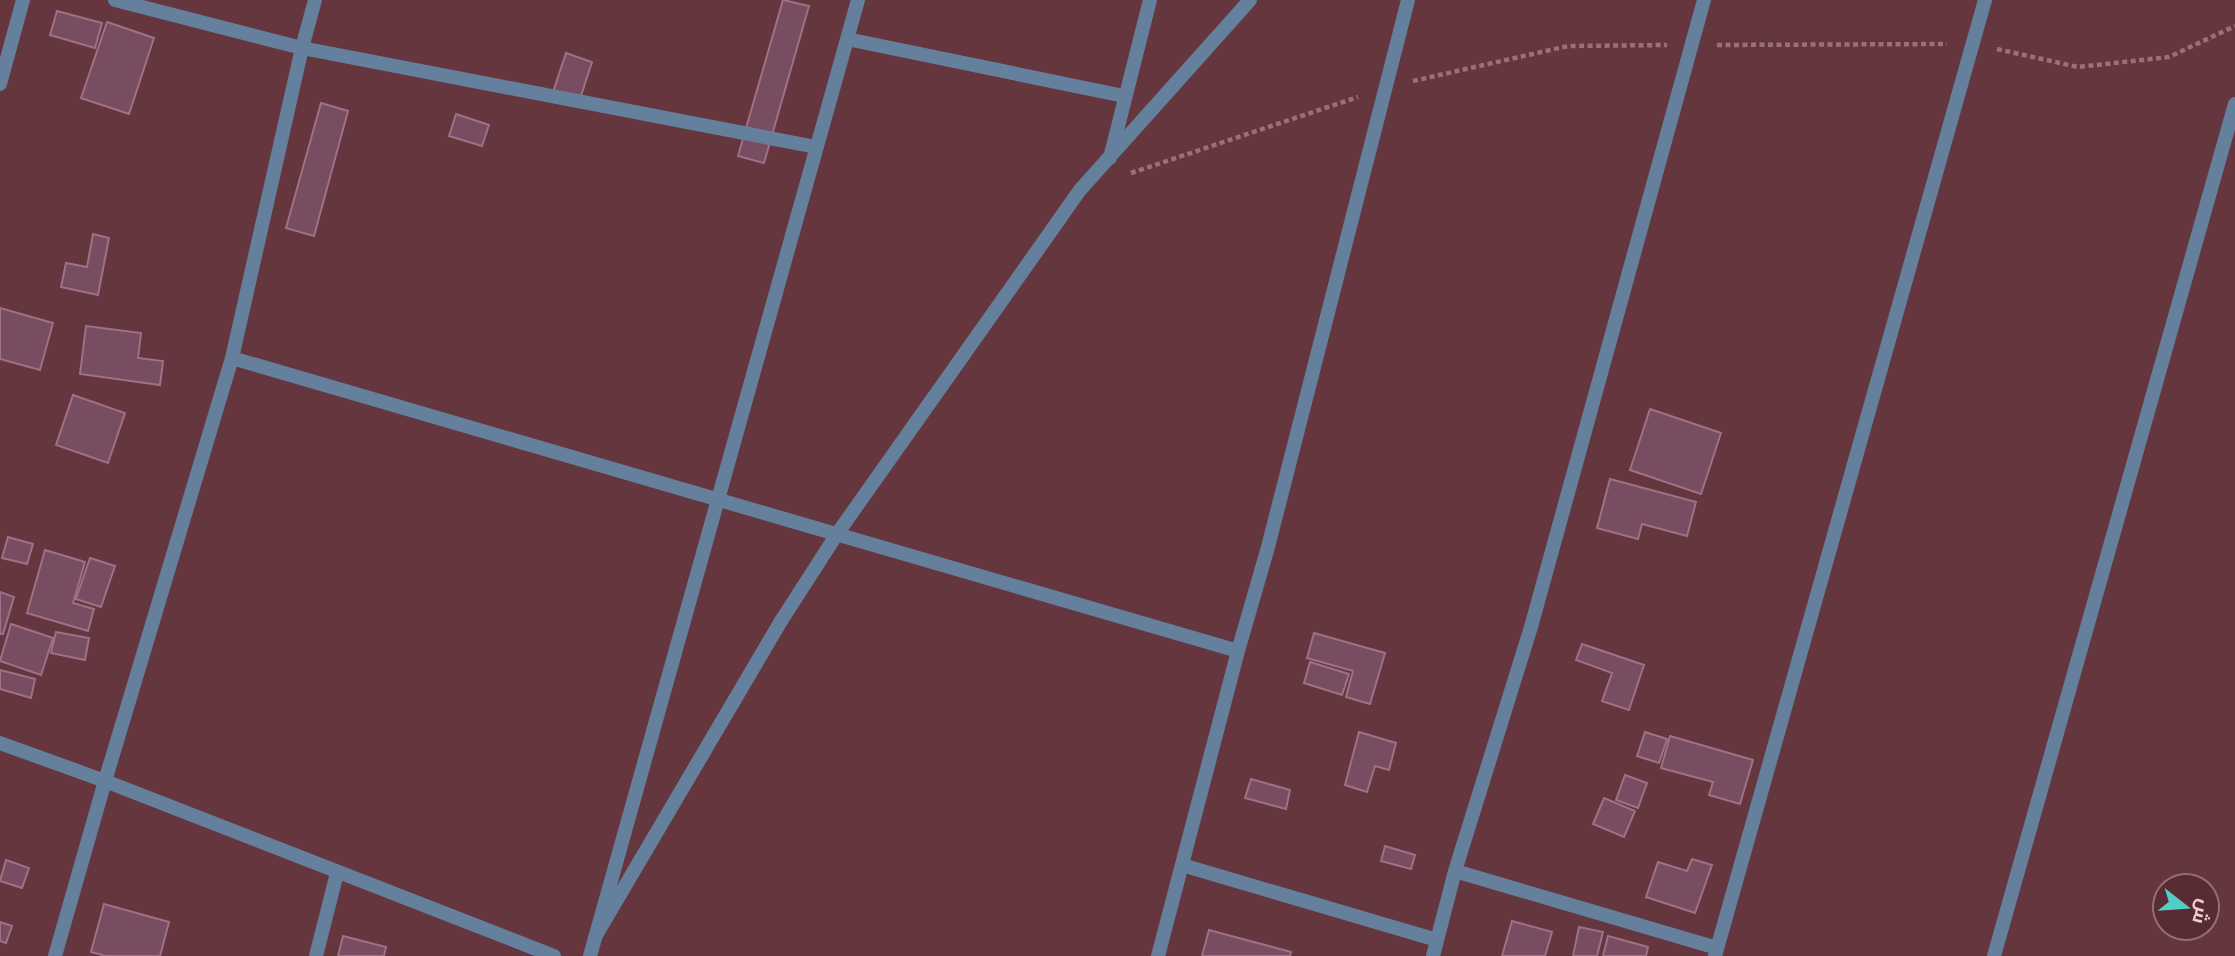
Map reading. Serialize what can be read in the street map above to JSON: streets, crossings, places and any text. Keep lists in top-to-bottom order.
{
  "north": "right"
}
